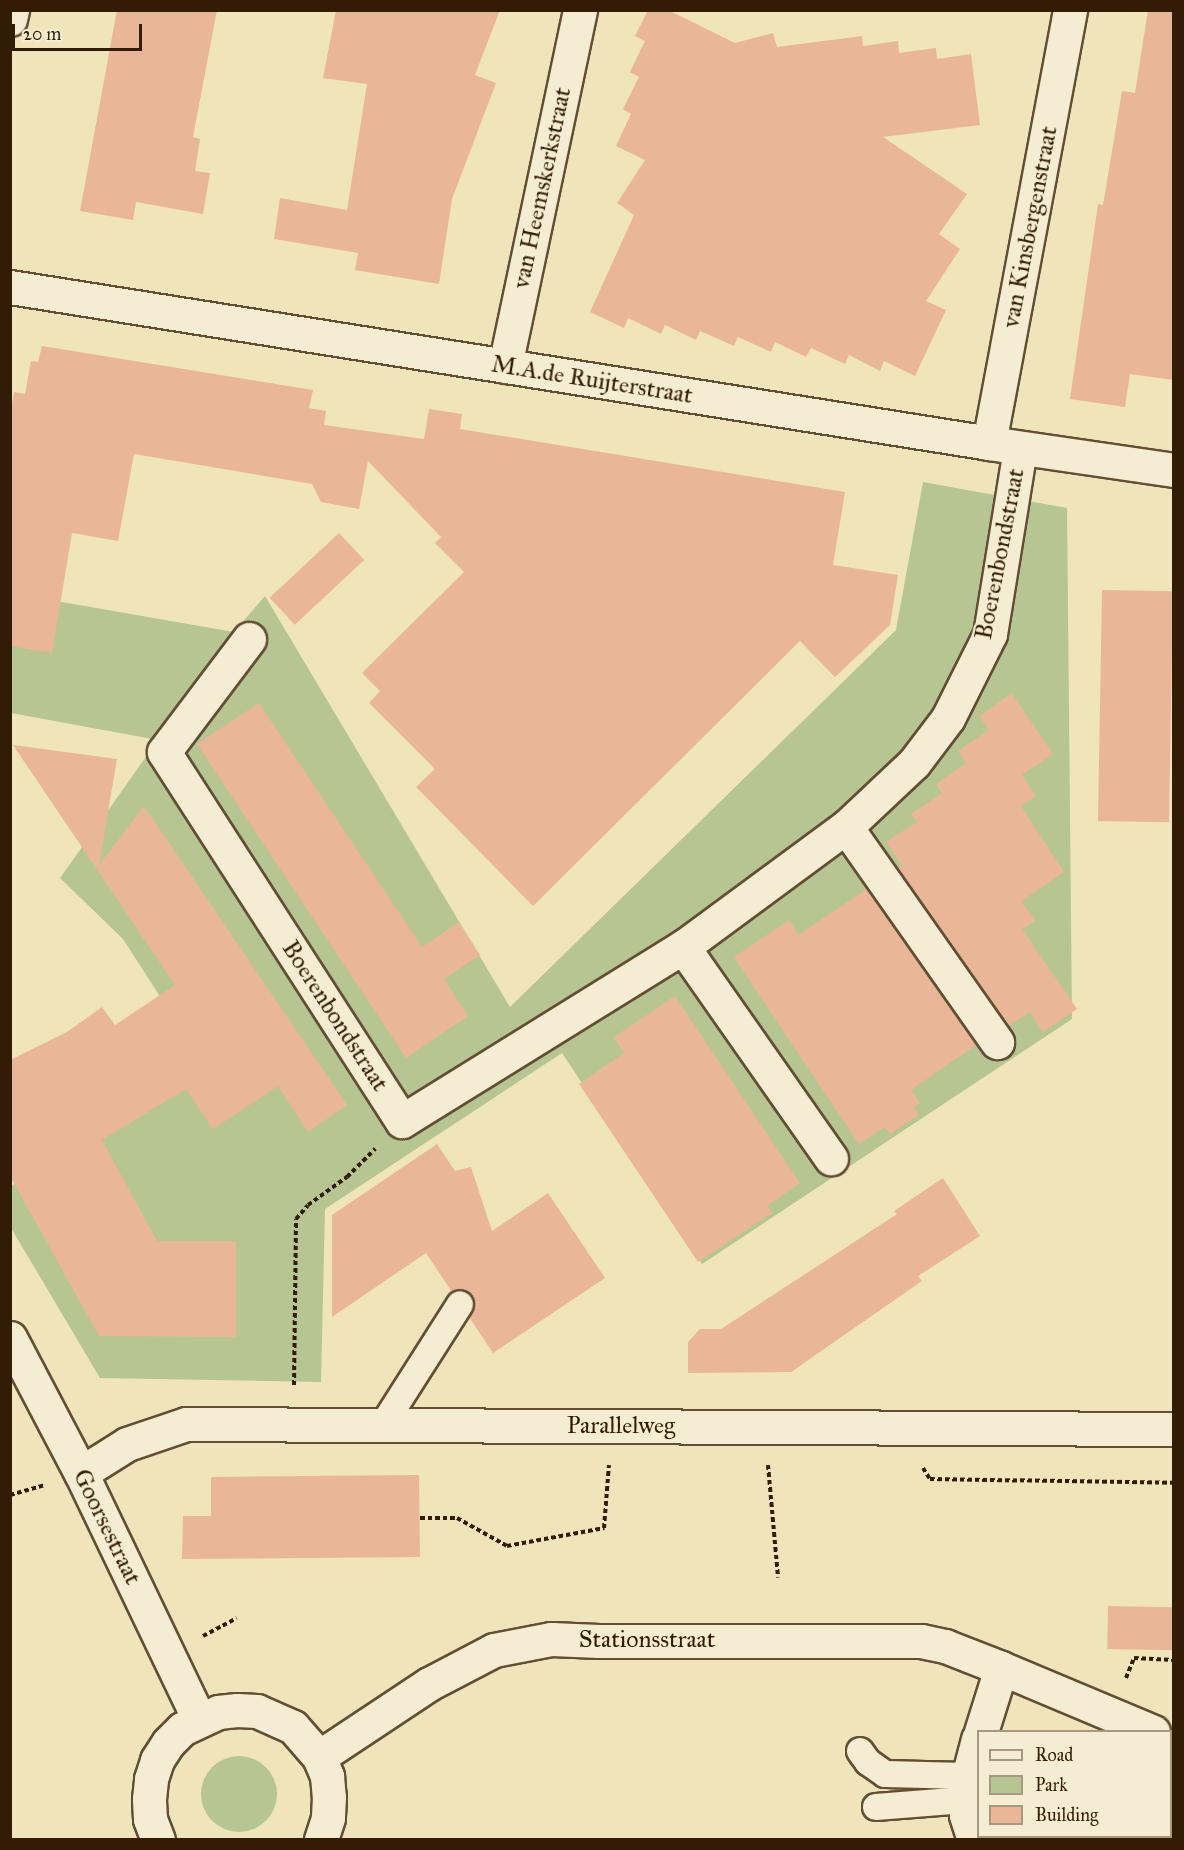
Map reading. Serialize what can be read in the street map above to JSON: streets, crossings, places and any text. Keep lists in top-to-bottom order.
{
  "streets": {
    "street": [
      "van Heemskerkstraat",
      "van Kinsbergenstraat",
      "M.A.de Ruijterstraat",
      "Boerenbondstraat",
      "Parallelweg",
      "Goorsestraat",
      "Stationsstraat"
    ]
  },
  "crossings": [
    ["van Heemskerkstraat", "M.A.de Ruijterstraat"],
    ["van Kinsbergenstraat", "M.A.de Ruijterstraat"],
    ["van Kinsbergenstraat", "Boerenbondstraat"],
    ["M.A.de Ruijterstraat", "Boerenbondstraat"],
    ["Parallelweg", "Goorsestraat"]
  ],
  "legend": ["Road", "Park", "Building"],
  "scale_bar": "20 m"
}
